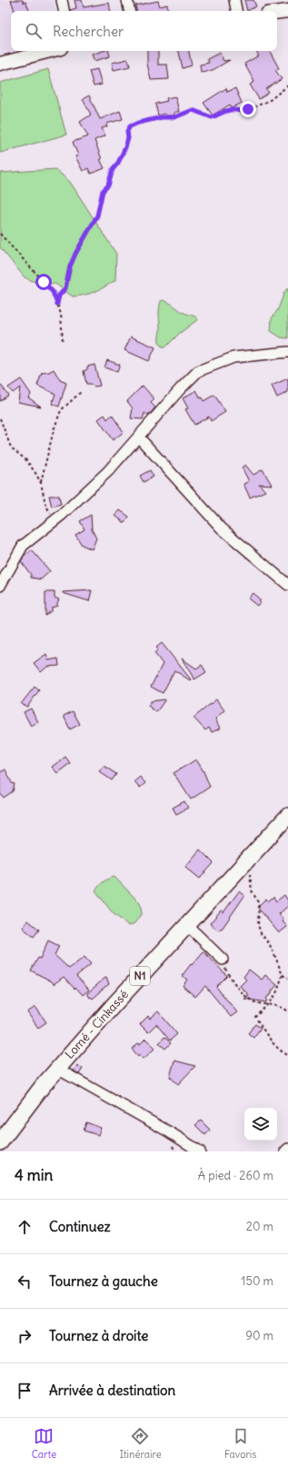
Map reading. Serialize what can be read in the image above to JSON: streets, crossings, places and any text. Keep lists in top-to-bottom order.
{
  "streets": {
    "highway": ["N1", "Lomé - Cinkassé"]
  },
  "page": {
    "search": "Rechercher",
    "heading": ["4 min", "À pied · 260 m"],
    "list": [
      ["Continuez", "20 m"],
      ["Tournez à gauche", "150 m"],
      ["Tournez à droite", "90 m"],
      "Arrivée à destination"
    ],
    "nav": ["Carte", "Itinéraire", "Favoris"]
  }
}
